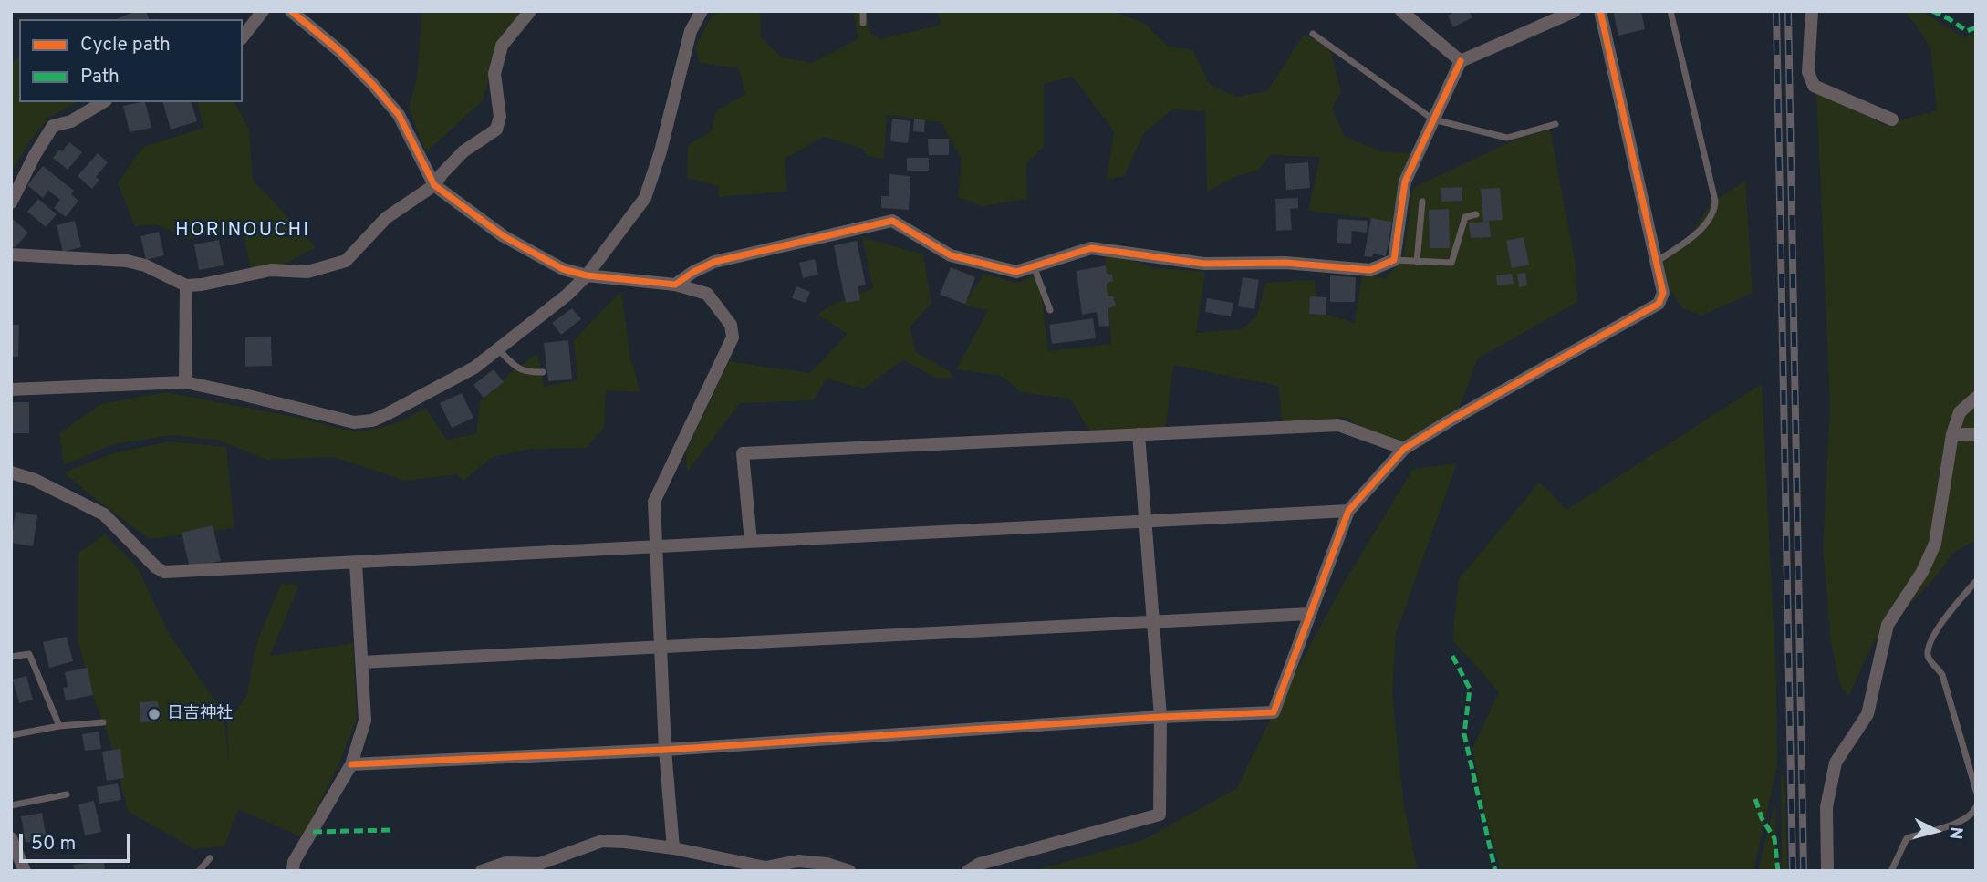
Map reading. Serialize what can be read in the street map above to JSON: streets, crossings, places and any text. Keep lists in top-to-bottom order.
{
  "districts": ["HORINOUCHI"],
  "places": ["日吉神社"],
  "legend": ["Cycle path", "Path"],
  "scale_bar": "50 m",
  "north": "right"
}
